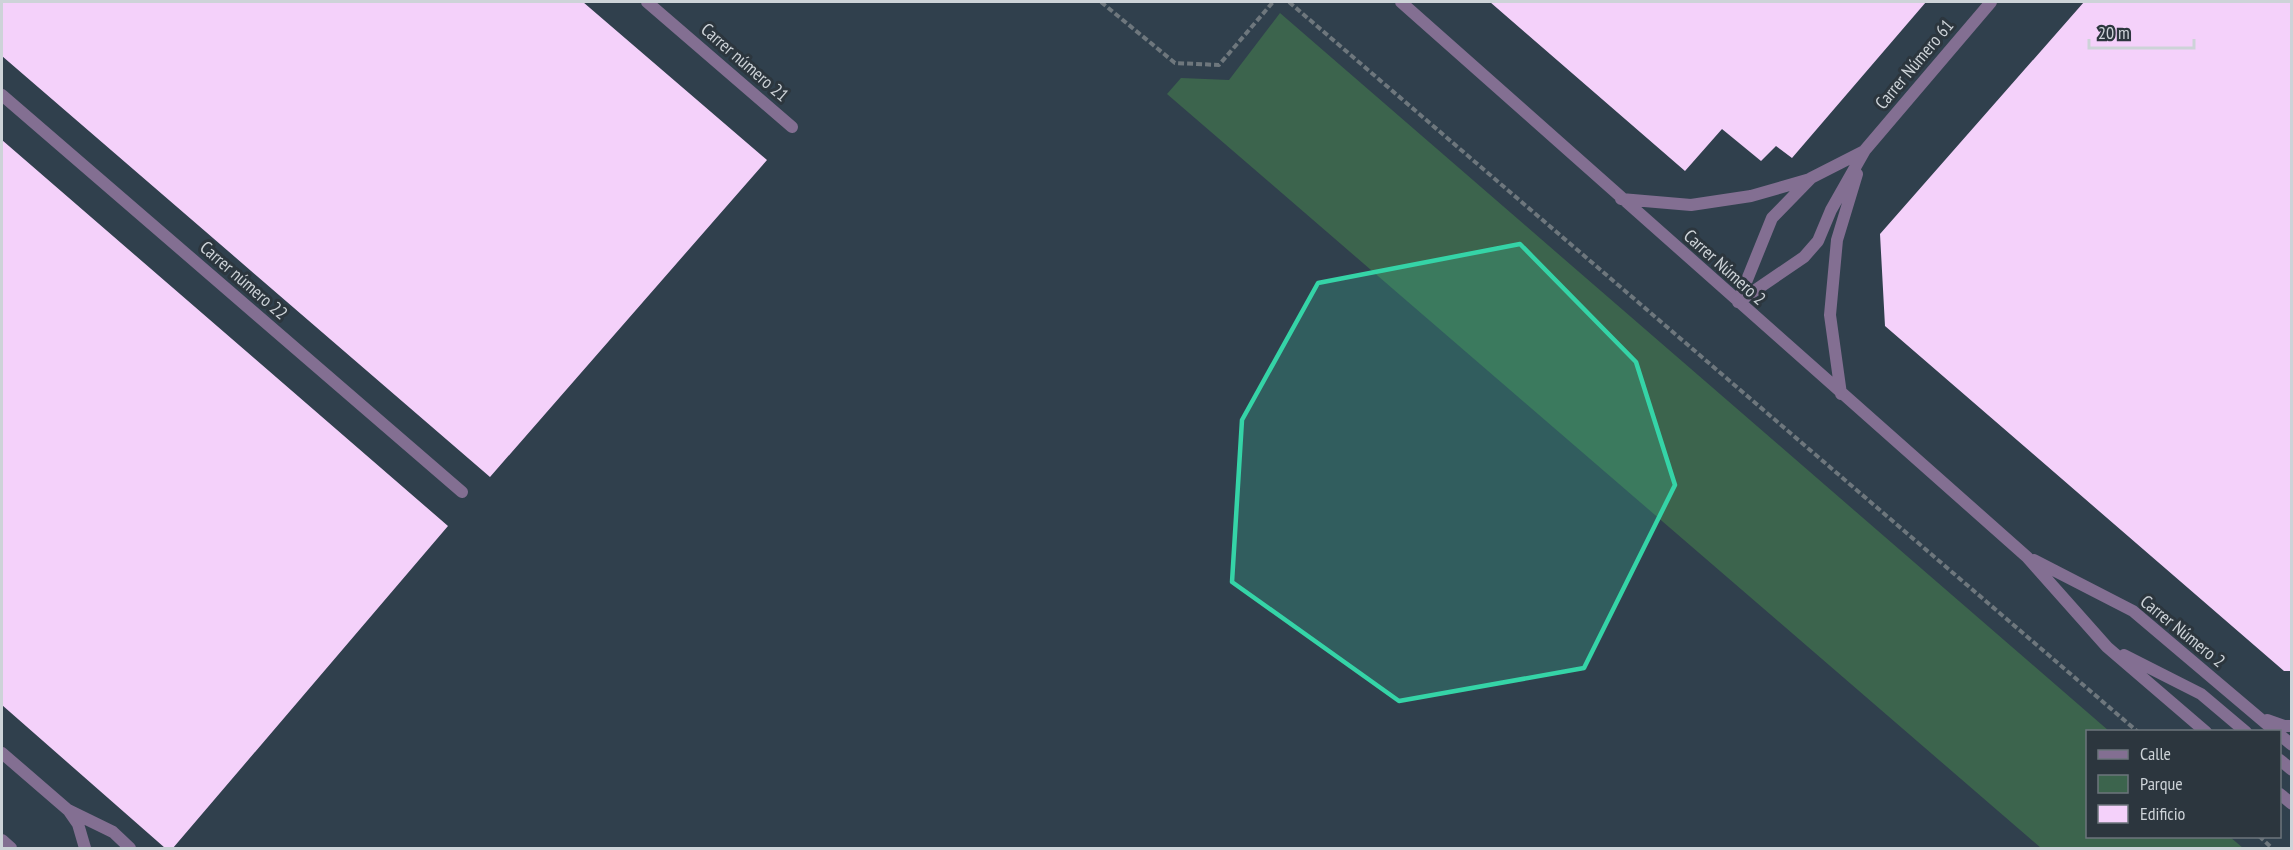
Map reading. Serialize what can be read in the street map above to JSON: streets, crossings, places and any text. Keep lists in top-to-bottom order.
{
  "streets": {
    "street": [
      "Carrer número 21",
      "Carrer Número 61",
      "Carrer Número 2",
      "Carrer número 22"
    ]
  },
  "crossings": [
    ["Carrer Número 61", "Carrer Número 2"]
  ],
  "legend": ["Calle", "Parque", "Edificio"],
  "scale_bar": "20 m"
}
